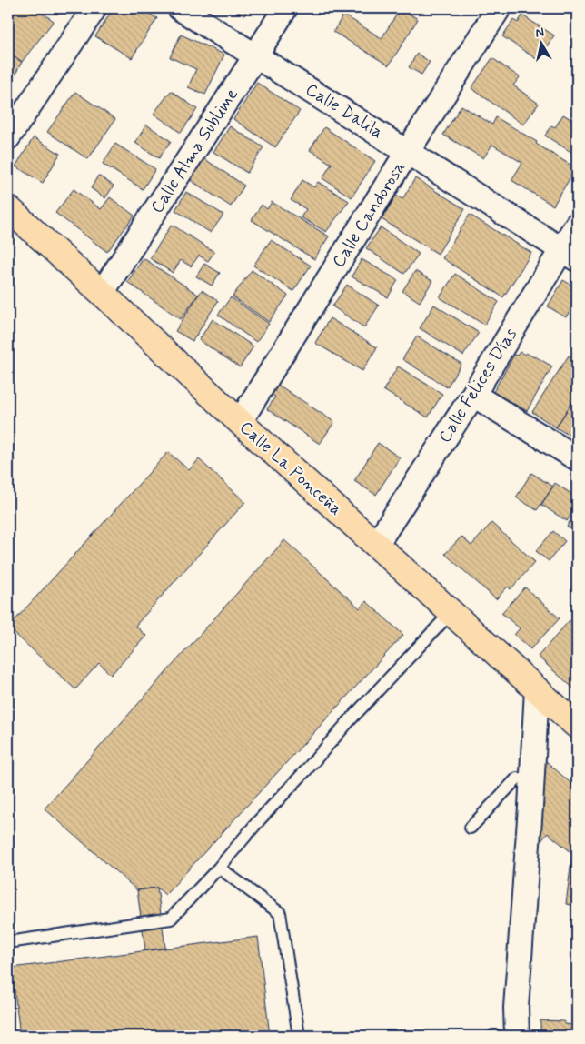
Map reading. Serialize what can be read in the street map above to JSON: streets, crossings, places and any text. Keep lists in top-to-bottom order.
{
  "streets": {
    "main road": ["Calle La Ponceña"],
    "street": [
      "Calle Dalila",
      "Calle Alma Sublime",
      "Calle Candorosa",
      "Calle Felices Días"
    ]
  },
  "crossings": [
    ["Calle Dalila", "Calle Alma Sublime"],
    ["Calle Dalila", "Calle Candorosa"],
    ["Calle Dalila", "Calle Felices Días"],
    ["Calle Alma Sublime", "Calle La Ponceña"],
    ["Calle Candorosa", "Calle La Ponceña"],
    ["Calle Felices Días", "Calle La Ponceña"]
  ],
  "north": "top"
}
